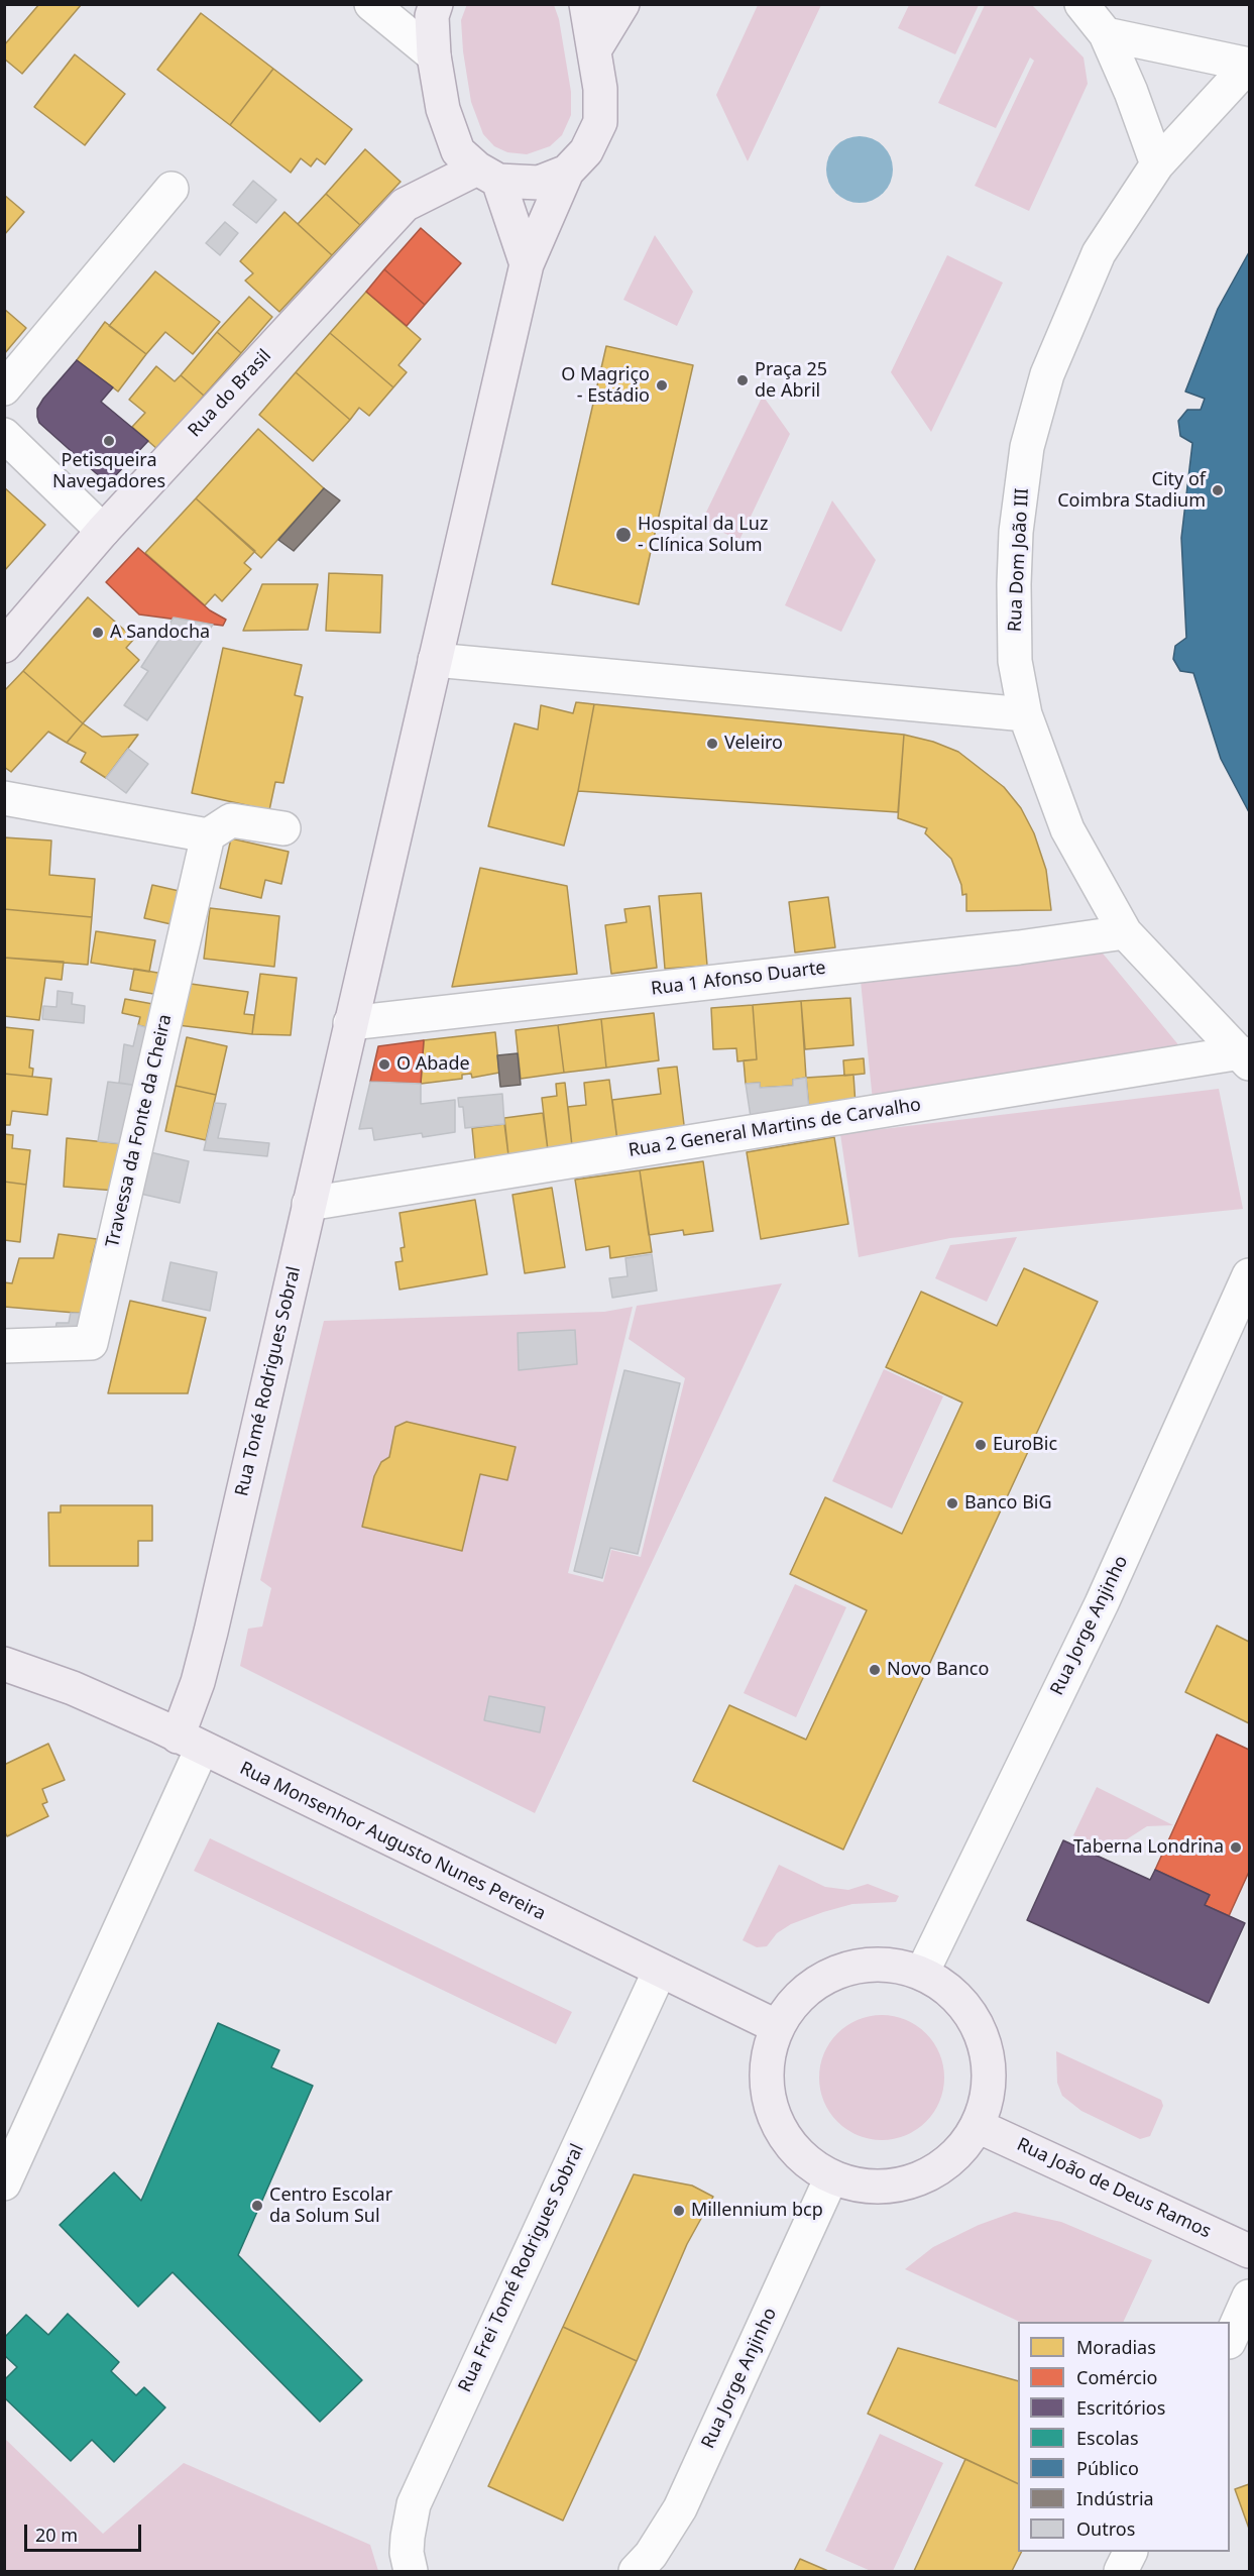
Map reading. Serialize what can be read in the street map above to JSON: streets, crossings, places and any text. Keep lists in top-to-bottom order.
{
  "streets": {
    "main road": [
      "Rua do Brasil",
      "Rua Tomé Rodrigues Sobral",
      "Rua Monsenhor Augusto Nunes Pereira",
      "Rua João de Deus Ramos"
    ],
    "street": [
      "Rua Dom João III",
      "Rua 1 Afonso Duarte",
      "Rua 2 General Martins de Carvalho",
      "Travessa da Fonte da Cheira",
      "Rua Jorge Anjinho",
      "Rua Frei Tomé Rodrigues Sobral"
    ]
  },
  "crossings": [
    ["Rua do Brasil", "Rua Tomé Rodrigues Sobral"],
    ["Rua Dom João III", "Rua 1 Afonso Duarte"],
    ["Rua Dom João III", "Rua 2 General Martins de Carvalho"],
    ["Rua 1 Afonso Duarte", "Rua Tomé Rodrigues Sobral"],
    ["Rua 2 General Martins de Carvalho", "Rua Tomé Rodrigues Sobral"],
    ["Rua Tomé Rodrigues Sobral", "Rua Monsenhor Augusto Nunes Pereira"],
    ["Rua Monsenhor Augusto Nunes Pereira", "Rua Frei Tomé Rodrigues Sobral"]
  ],
  "places": [
    "Praça 25 de Abril",
    "O Magriço - Estádio",
    "Petisqueira Navegadores",
    "City of Coimbra Stadium",
    "Hospital da Luz - Clínica Solum",
    "A Sandocha",
    "Veleiro",
    "O Abade",
    "EuroBic",
    "Banco BiG",
    "Novo Banco",
    "Taberna Londrina",
    "Centro Escolar da Solum Sul",
    "Millennium bcp"
  ],
  "legend": [
    "Moradias",
    "Comércio",
    "Escritórios",
    "Escolas",
    "Público",
    "Indústria",
    "Outros"
  ],
  "scale_bar": "20 m"
}
